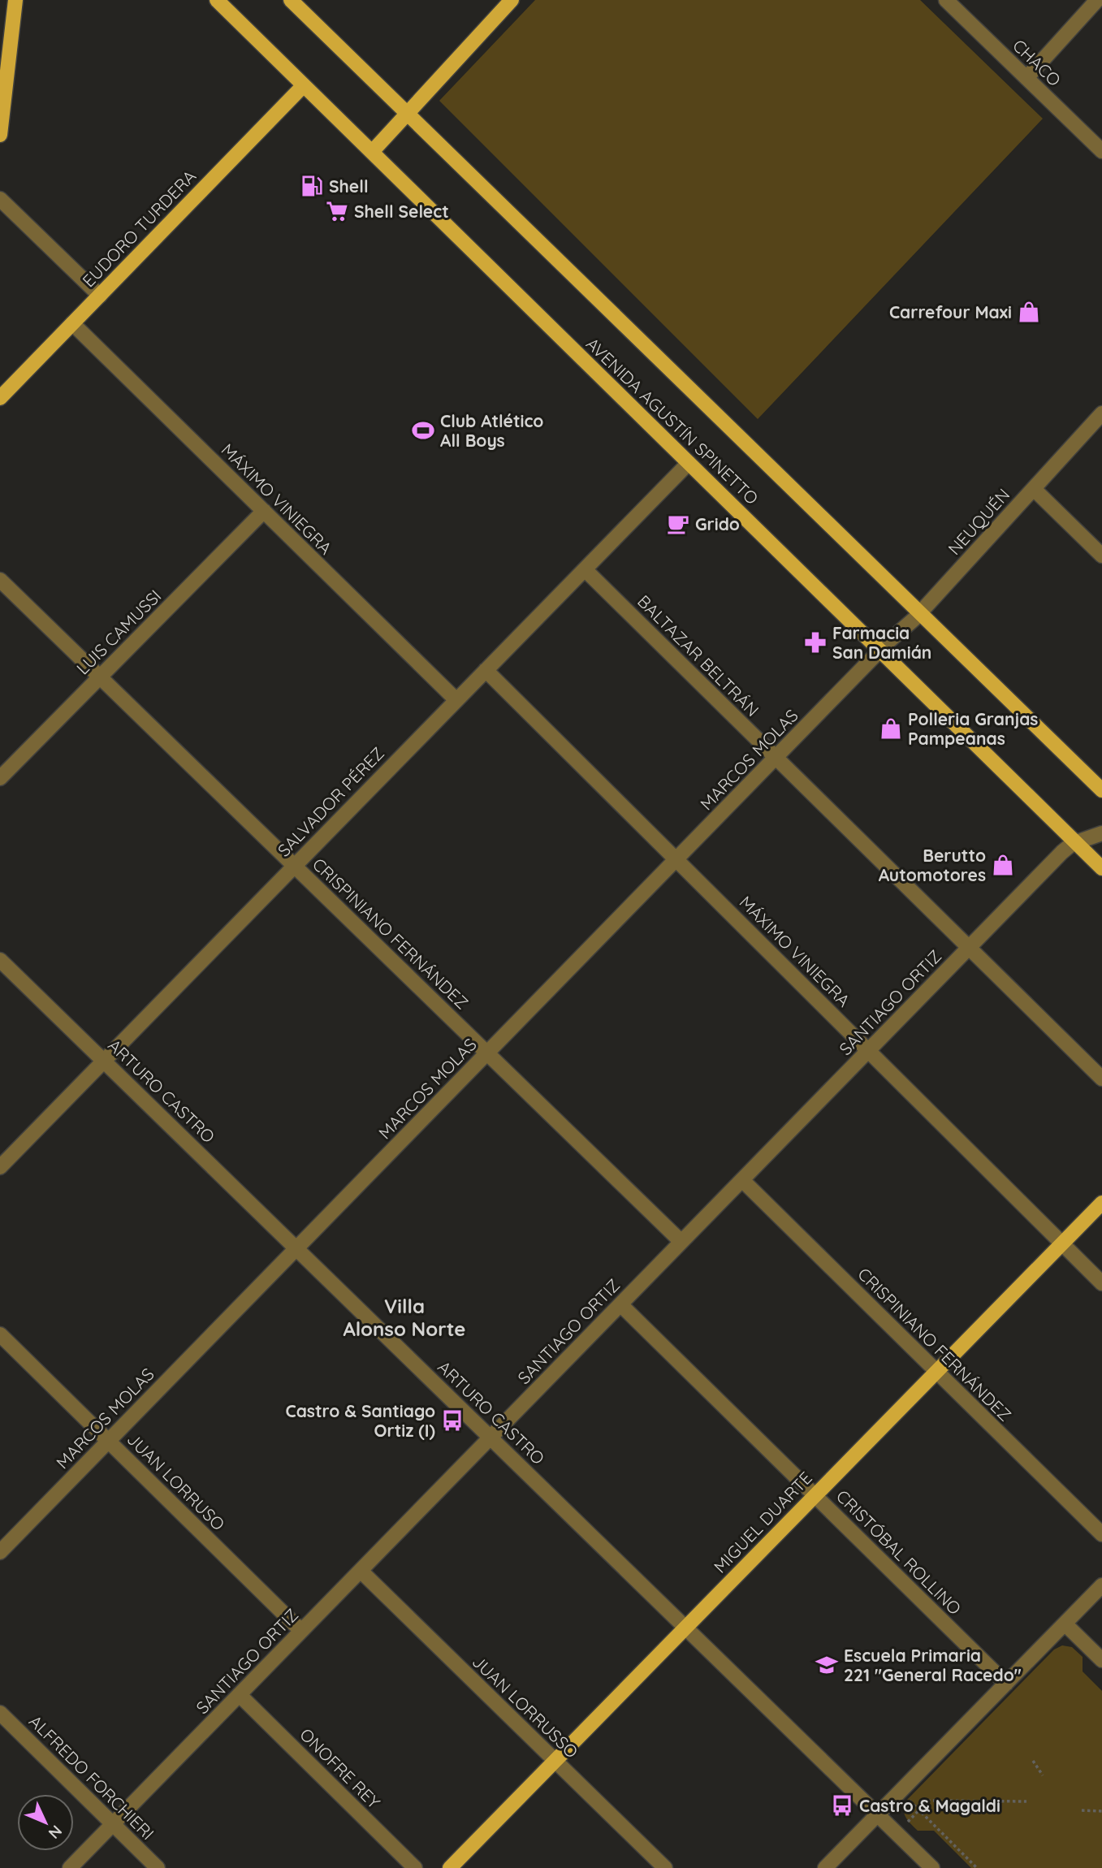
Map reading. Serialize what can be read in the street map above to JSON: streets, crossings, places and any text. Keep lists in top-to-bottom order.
{
  "streets": {
    "main road": ["EUDORO TURDERA", "AVENIDA AGUSTÍN SPINETTO", "MIGUEL DUARTE"],
    "street": [
      "CHACO",
      "MÁXIMO VINIEGRA",
      "NEUQUÉN",
      "LUIS CAMUSSI",
      "BALTAZAR BELTRÁN",
      "MARCOS MOLAS",
      "SALVADOR PÉREZ",
      "CRISPINIANO FERNÁNDEZ",
      "SANTIAGO ORTIZ",
      "ARTURO CASTRO",
      "JUAN LORRUSO",
      "CRISTÓBAL ROLLINO",
      "JUAN LORRUSSO",
      "ONOFRE REY",
      "ALFREDO FORCHIERI"
    ]
  },
  "crossings": [
    ["EUDORO TURDERA", "AVENIDA AGUSTÍN SPINETTO"],
    ["EUDORO TURDERA", "MÁXIMO VINIEGRA"],
    ["AVENIDA AGUSTÍN SPINETTO", "NEUQUÉN"],
    ["AVENIDA AGUSTÍN SPINETTO", "MARCOS MOLAS"],
    ["AVENIDA AGUSTÍN SPINETTO", "SALVADOR PÉREZ"],
    ["AVENIDA AGUSTÍN SPINETTO", "SANTIAGO ORTIZ"],
    ["MÁXIMO VINIEGRA", "LUIS CAMUSSI"],
    ["MÁXIMO VINIEGRA", "MARCOS MOLAS"],
    ["MÁXIMO VINIEGRA", "SALVADOR PÉREZ"],
    ["MÁXIMO VINIEGRA", "SANTIAGO ORTIZ"],
    ["MÁXIMO VINIEGRA", "MIGUEL DUARTE"],
    ["NEUQUÉN", "MARCOS MOLAS"],
    ["LUIS CAMUSSI", "CRISPINIANO FERNÁNDEZ"],
    ["BALTAZAR BELTRÁN", "MARCOS MOLAS"],
    ["BALTAZAR BELTRÁN", "SALVADOR PÉREZ"],
    ["BALTAZAR BELTRÁN", "SANTIAGO ORTIZ"],
    ["MARCOS MOLAS", "CRISPINIANO FERNÁNDEZ"],
    ["MARCOS MOLAS", "ARTURO CASTRO"],
    ["MARCOS MOLAS", "JUAN LORRUSO"],
    ["SALVADOR PÉREZ", "CRISPINIANO FERNÁNDEZ"],
    ["SALVADOR PÉREZ", "ARTURO CASTRO"],
    ["CRISPINIANO FERNÁNDEZ", "SANTIAGO ORTIZ"],
    ["CRISPINIANO FERNÁNDEZ", "MIGUEL DUARTE"],
    ["SANTIAGO ORTIZ", "ARTURO CASTRO"],
    ["SANTIAGO ORTIZ", "JUAN LORRUSO"],
    ["SANTIAGO ORTIZ", "CRISTÓBAL ROLLINO"],
    ["SANTIAGO ORTIZ", "JUAN LORRUSSO"],
    ["SANTIAGO ORTIZ", "ONOFRE REY"],
    ["SANTIAGO ORTIZ", "ALFREDO FORCHIERI"],
    ["ARTURO CASTRO", "MIGUEL DUARTE"],
    ["MIGUEL DUARTE", "CRISTÓBAL ROLLINO"],
    ["MIGUEL DUARTE", "JUAN LORRUSSO"]
  ],
  "districts": ["Villa Alonso Norte"],
  "places": {
    "fuel station": ["Shell"],
    "supermarket": ["Shell Select"],
    "shop": ["Carrefour Maxi", "Polleria Granjas Pampeanas", "Berutto Automotores"],
    "sports": ["Club Atlético All Boys"],
    "cafe": ["Grido"],
    "pharmacy": ["Farmacia San Damián"],
    "bus stop": ["Castro & Santiago Ortiz (I)", "Castro & Magaldi"],
    "school or university": ["Escuela Primaria 221 \"General Racedo\""]
  },
  "north": "bottom right"
}
